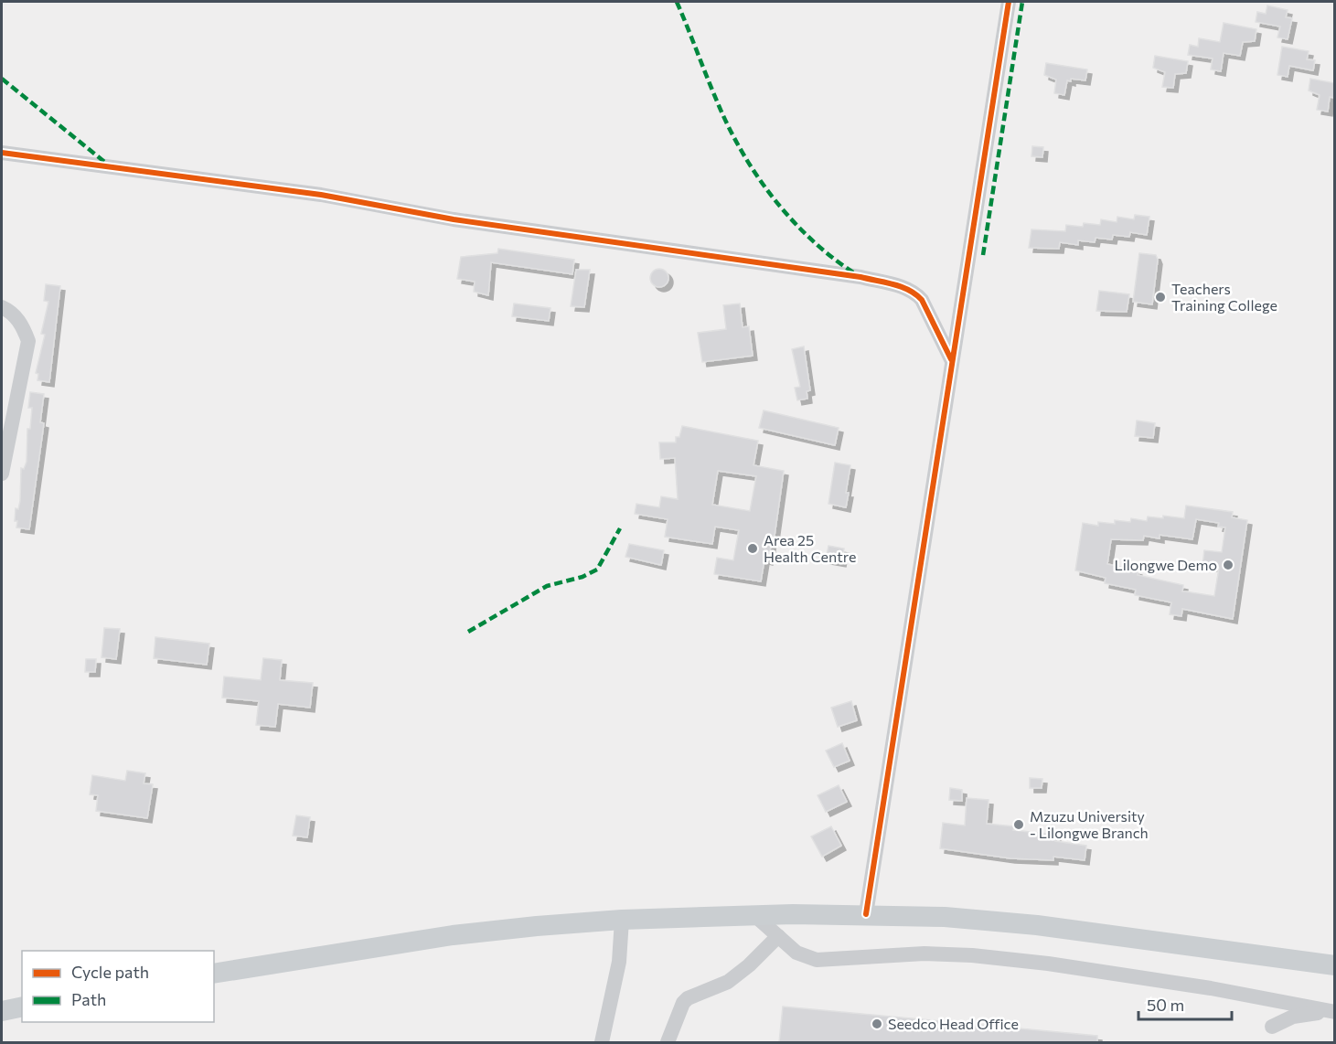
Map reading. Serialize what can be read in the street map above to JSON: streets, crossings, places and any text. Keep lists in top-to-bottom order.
{
  "places": [
    "Teachers Training College",
    "Area 25 Health Centre",
    "Lilongwe Demo",
    "Mzuzu University - Lilongwe Branch",
    "Seedco Head Office"
  ],
  "legend": ["Cycle path", "Path"],
  "scale_bar": "50 m"
}
